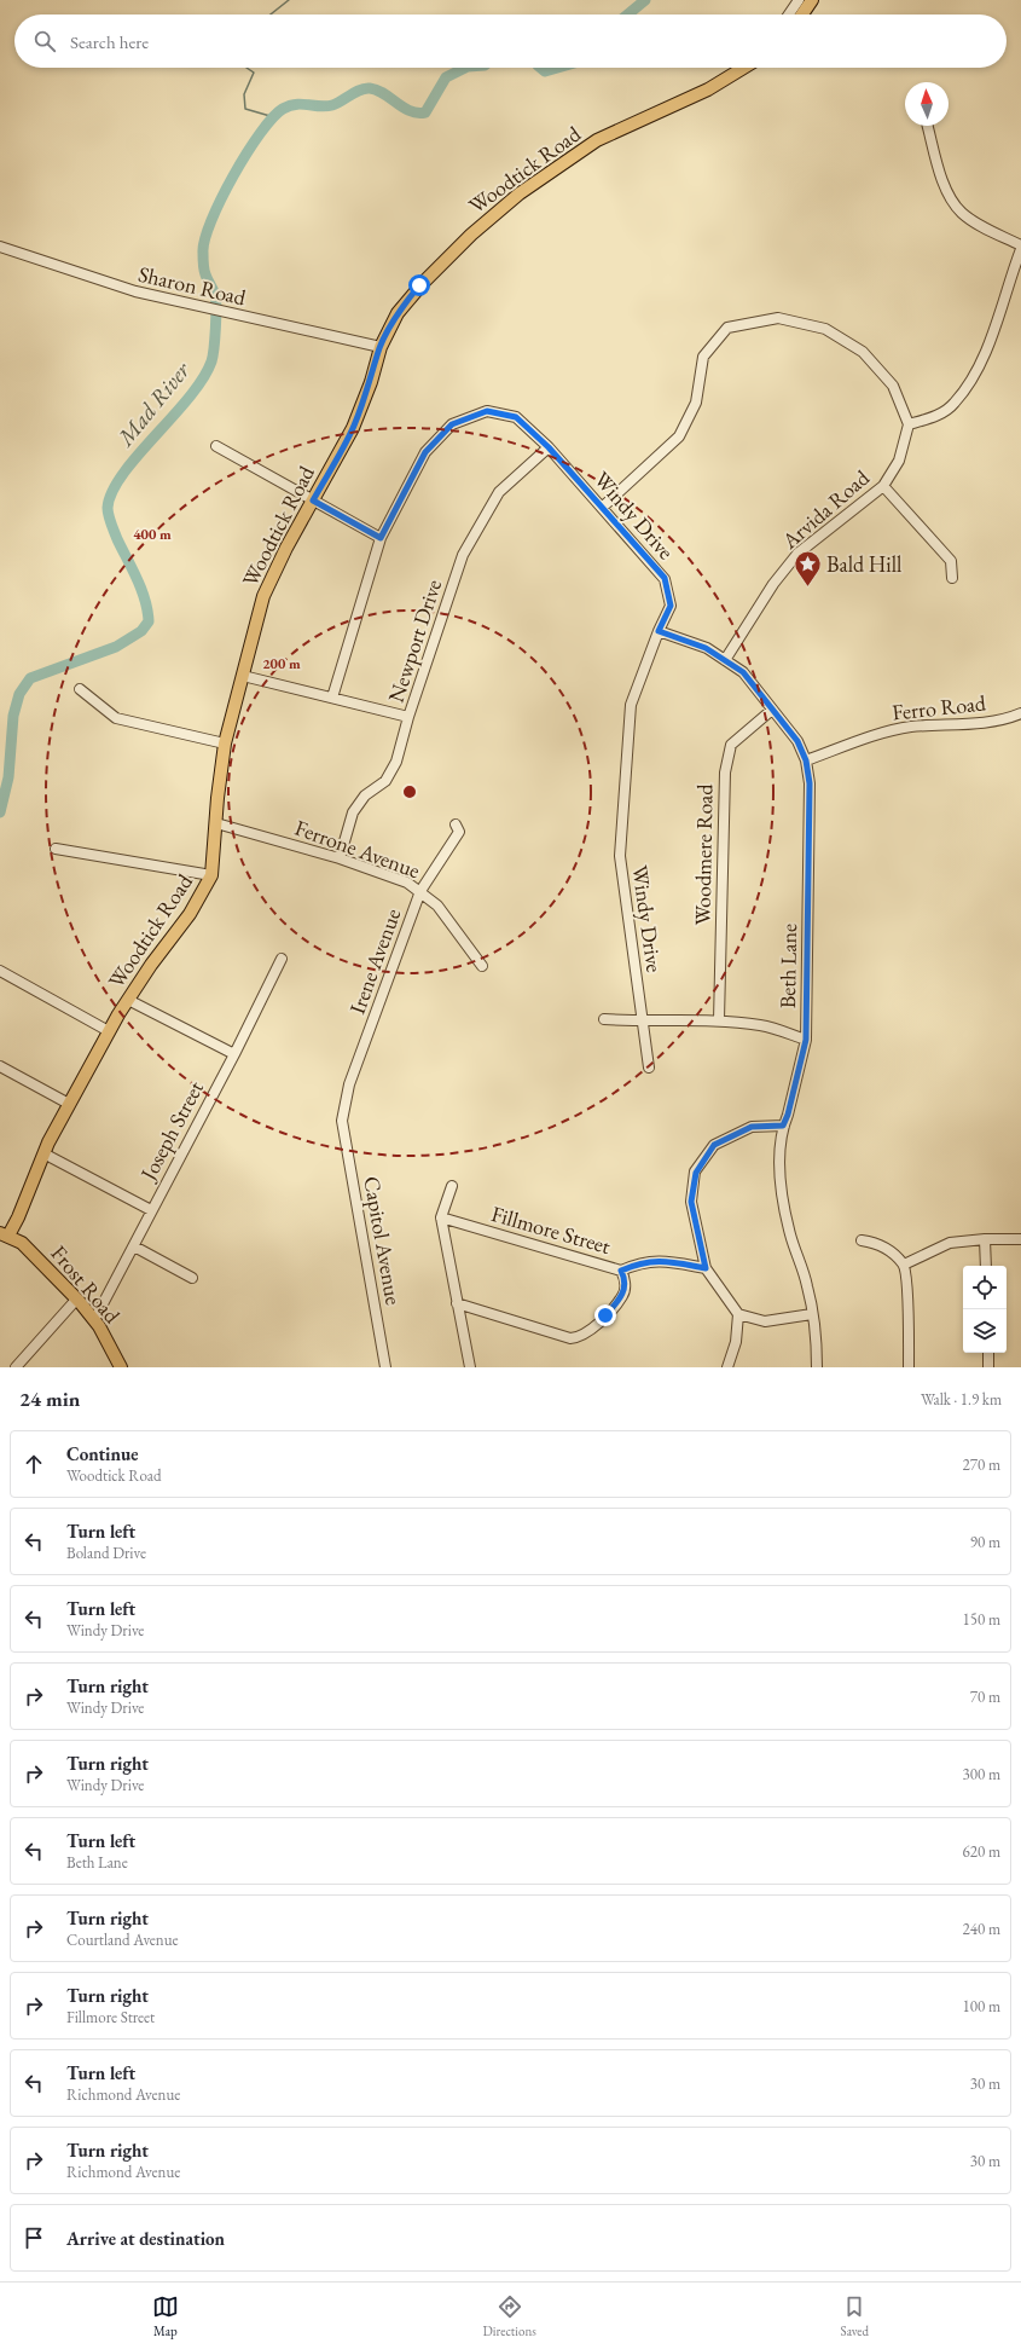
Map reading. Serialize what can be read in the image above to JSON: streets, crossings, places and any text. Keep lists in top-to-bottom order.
{
  "streets": {
    "main road": ["Woodtick Road", "Frost Road"],
    "street": [
      "Sharon Road",
      "Arvida Road",
      "Windy Drive",
      "Newport Drive",
      "Ferro Road",
      "Ferrone Avenue",
      "Woodmere Road",
      "Irene Avenue",
      "Beth Lane",
      "Joseph Street",
      "Fillmore Street",
      "Capitol Avenue"
    ]
  },
  "crossings": [
    ["Woodtick Road", "Sharon Road"],
    ["Woodtick Road", "Ferrone Avenue"],
    ["Woodtick Road", "Frost Road"],
    ["Arvida Road", "Beth Lane"],
    ["Windy Drive", "Newport Drive"],
    ["Windy Drive", "Beth Lane"],
    ["Newport Drive", "Ferrone Avenue"],
    ["Ferro Road", "Beth Lane"],
    ["Ferrone Avenue", "Irene Avenue"],
    ["Woodmere Road", "Beth Lane"],
    ["Irene Avenue", "Capitol Avenue"],
    ["Joseph Street", "Frost Road"]
  ],
  "water": ["Mad River"],
  "places": {
    "place": ["Bald Hill"]
  },
  "north": "top",
  "page": {
    "search": "Search here",
    "heading": ["24 min", "Walk · 1.9 km"],
    "list": [
      ["Continue", "Woodtick Road", "270 m"],
      ["Turn left", "Boland Drive", "90 m"],
      ["Turn left", "Windy Drive", "150 m"],
      ["Turn right", "Windy Drive", "70 m"],
      ["Turn right", "Windy Drive", "300 m"],
      ["Turn left", "Beth Lane", "620 m"],
      ["Turn right", "Courtland Avenue", "240 m"],
      ["Turn right", "Fillmore Street", "100 m"],
      ["Turn left", "Richmond Avenue", "30 m"],
      ["Turn right", "Richmond Avenue", "30 m"],
      "Arrive at destination"
    ],
    "nav": ["Map", "Directions", "Saved"]
  },
  "rings": ["400 m", "200 m"]
}
